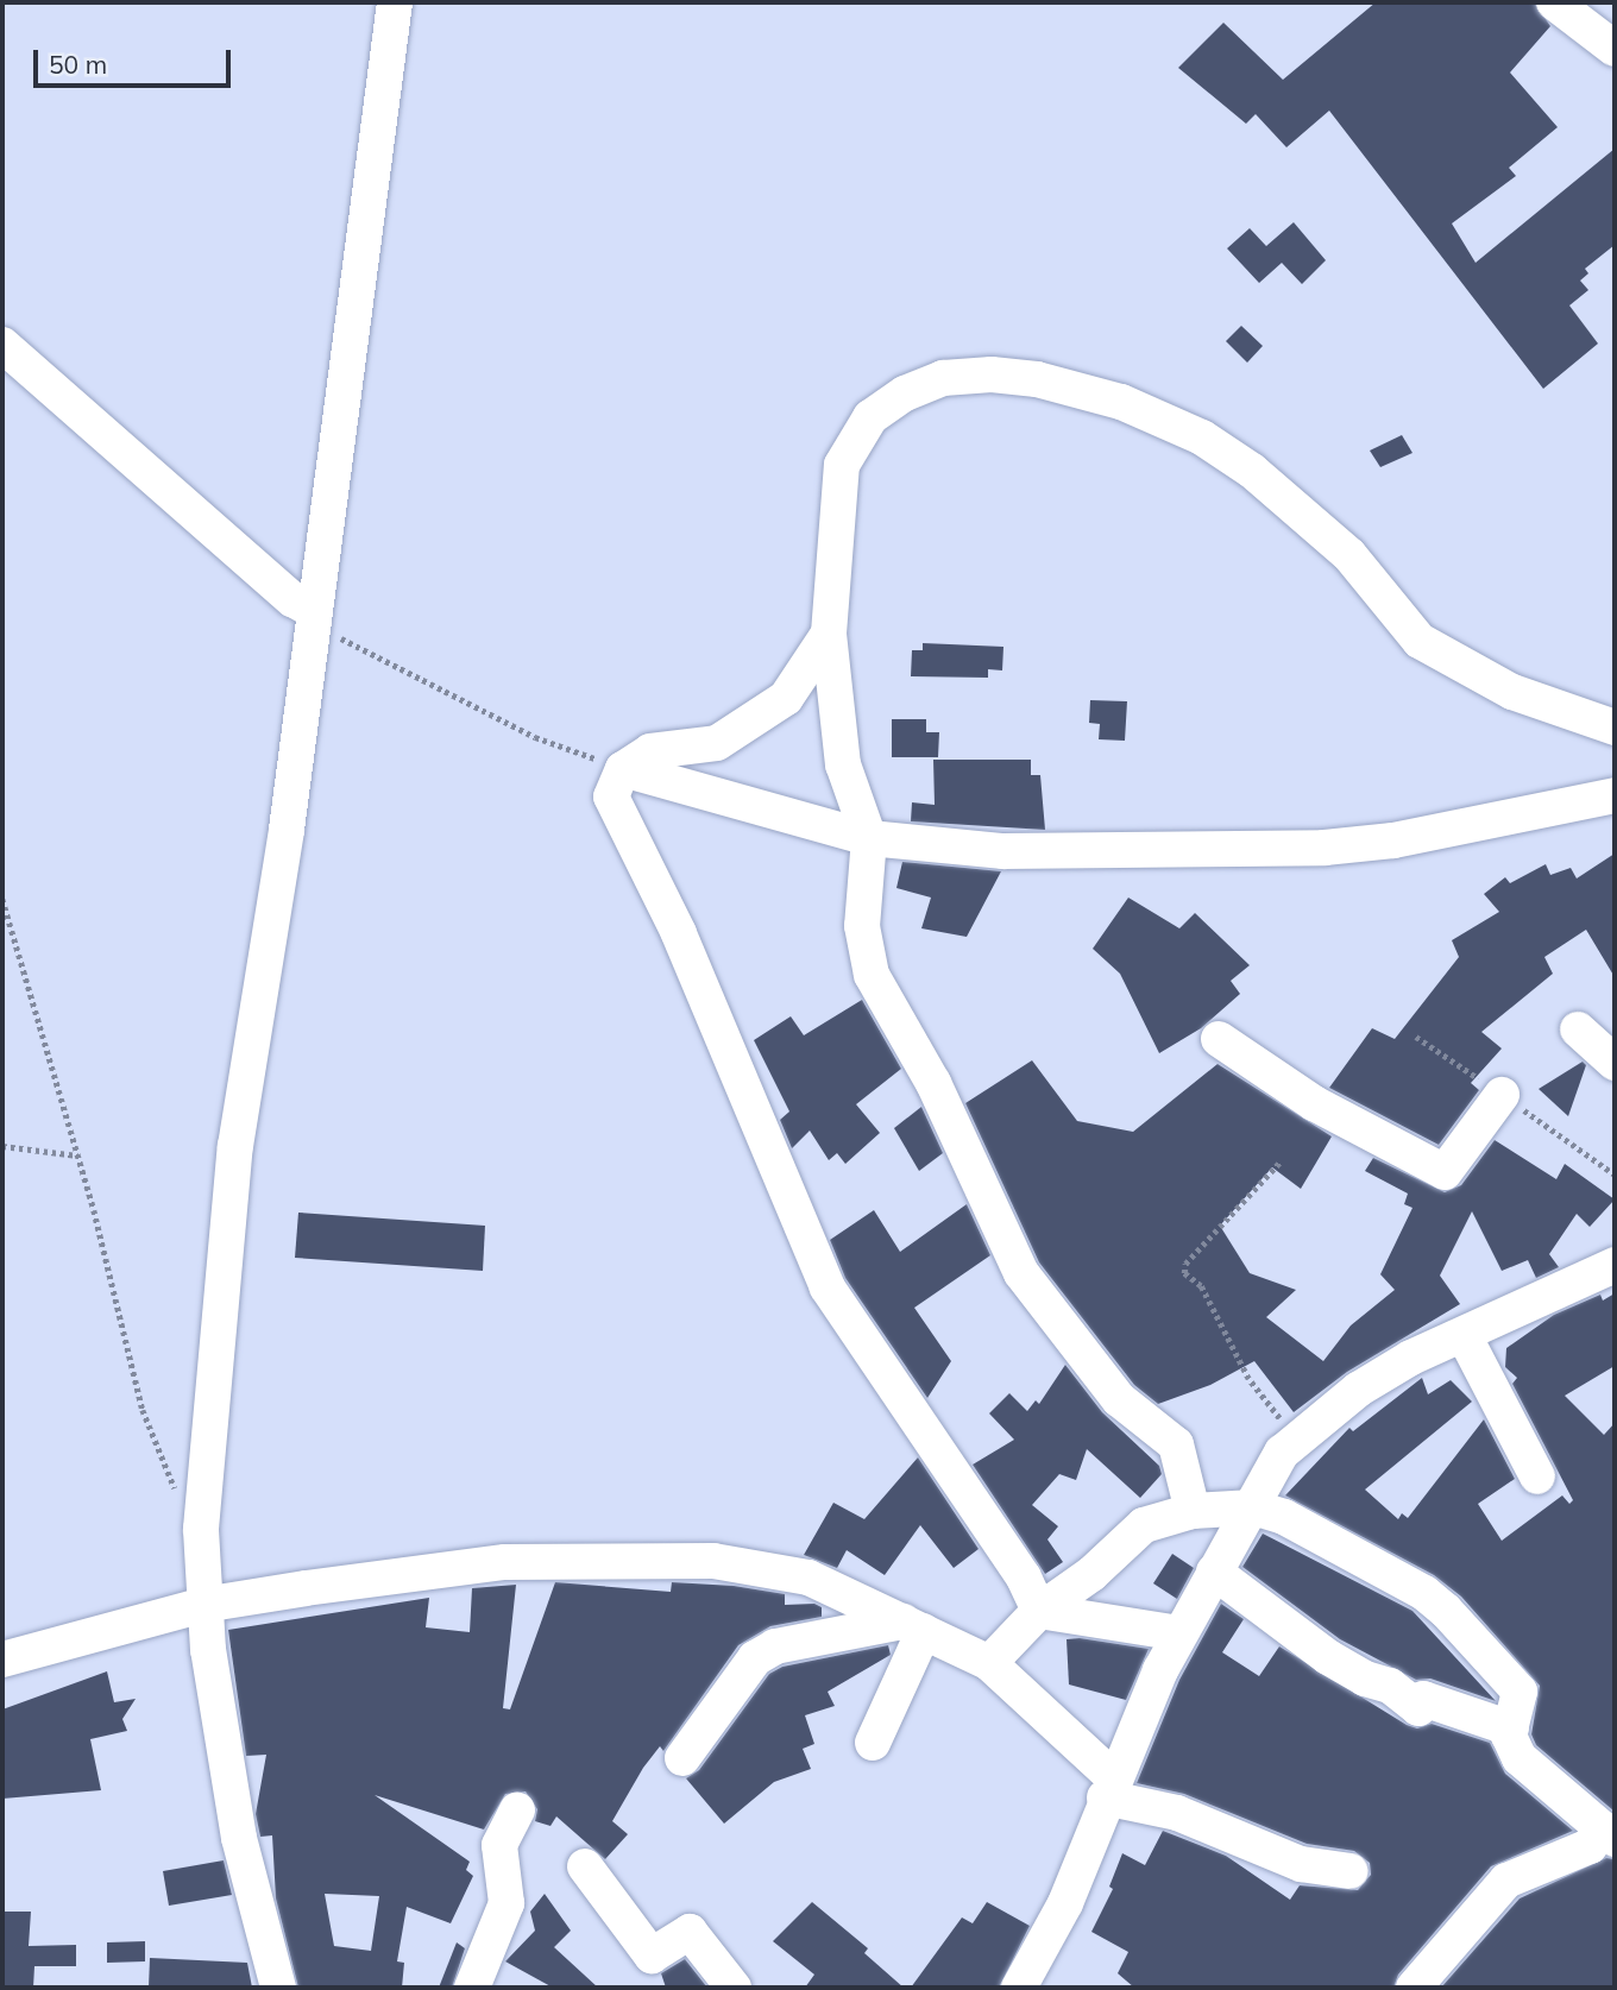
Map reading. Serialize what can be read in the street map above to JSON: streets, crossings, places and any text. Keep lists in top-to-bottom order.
{
  "scale_bar": "50 m"
}
